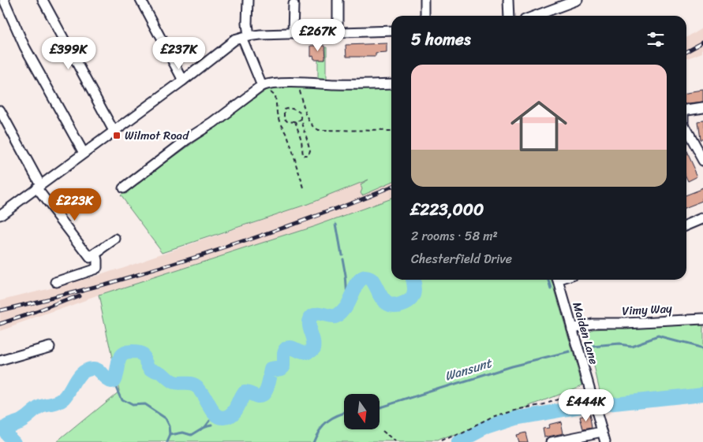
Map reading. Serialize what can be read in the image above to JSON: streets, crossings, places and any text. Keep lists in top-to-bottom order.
{
  "streets": {
    "street": ["Vimy Way", "Maiden Lane"]
  },
  "crossings": [
    ["Vimy Way", "Maiden Lane"]
  ],
  "water": ["Wansunt"],
  "places": {
    "transit": ["Wilmot Road"]
  },
  "north": "bottom",
  "page": {
    "heading": "5 homes",
    "price": [
      "£267K",
      "£399K",
      "£237K",
      "£223K",
      "£444K"
    ],
    "list": [
      {
        "name": "£223,000",
        "note": "2 rooms · 58 m² · Chesterfield Drive"
      }
    ]
  }
}
